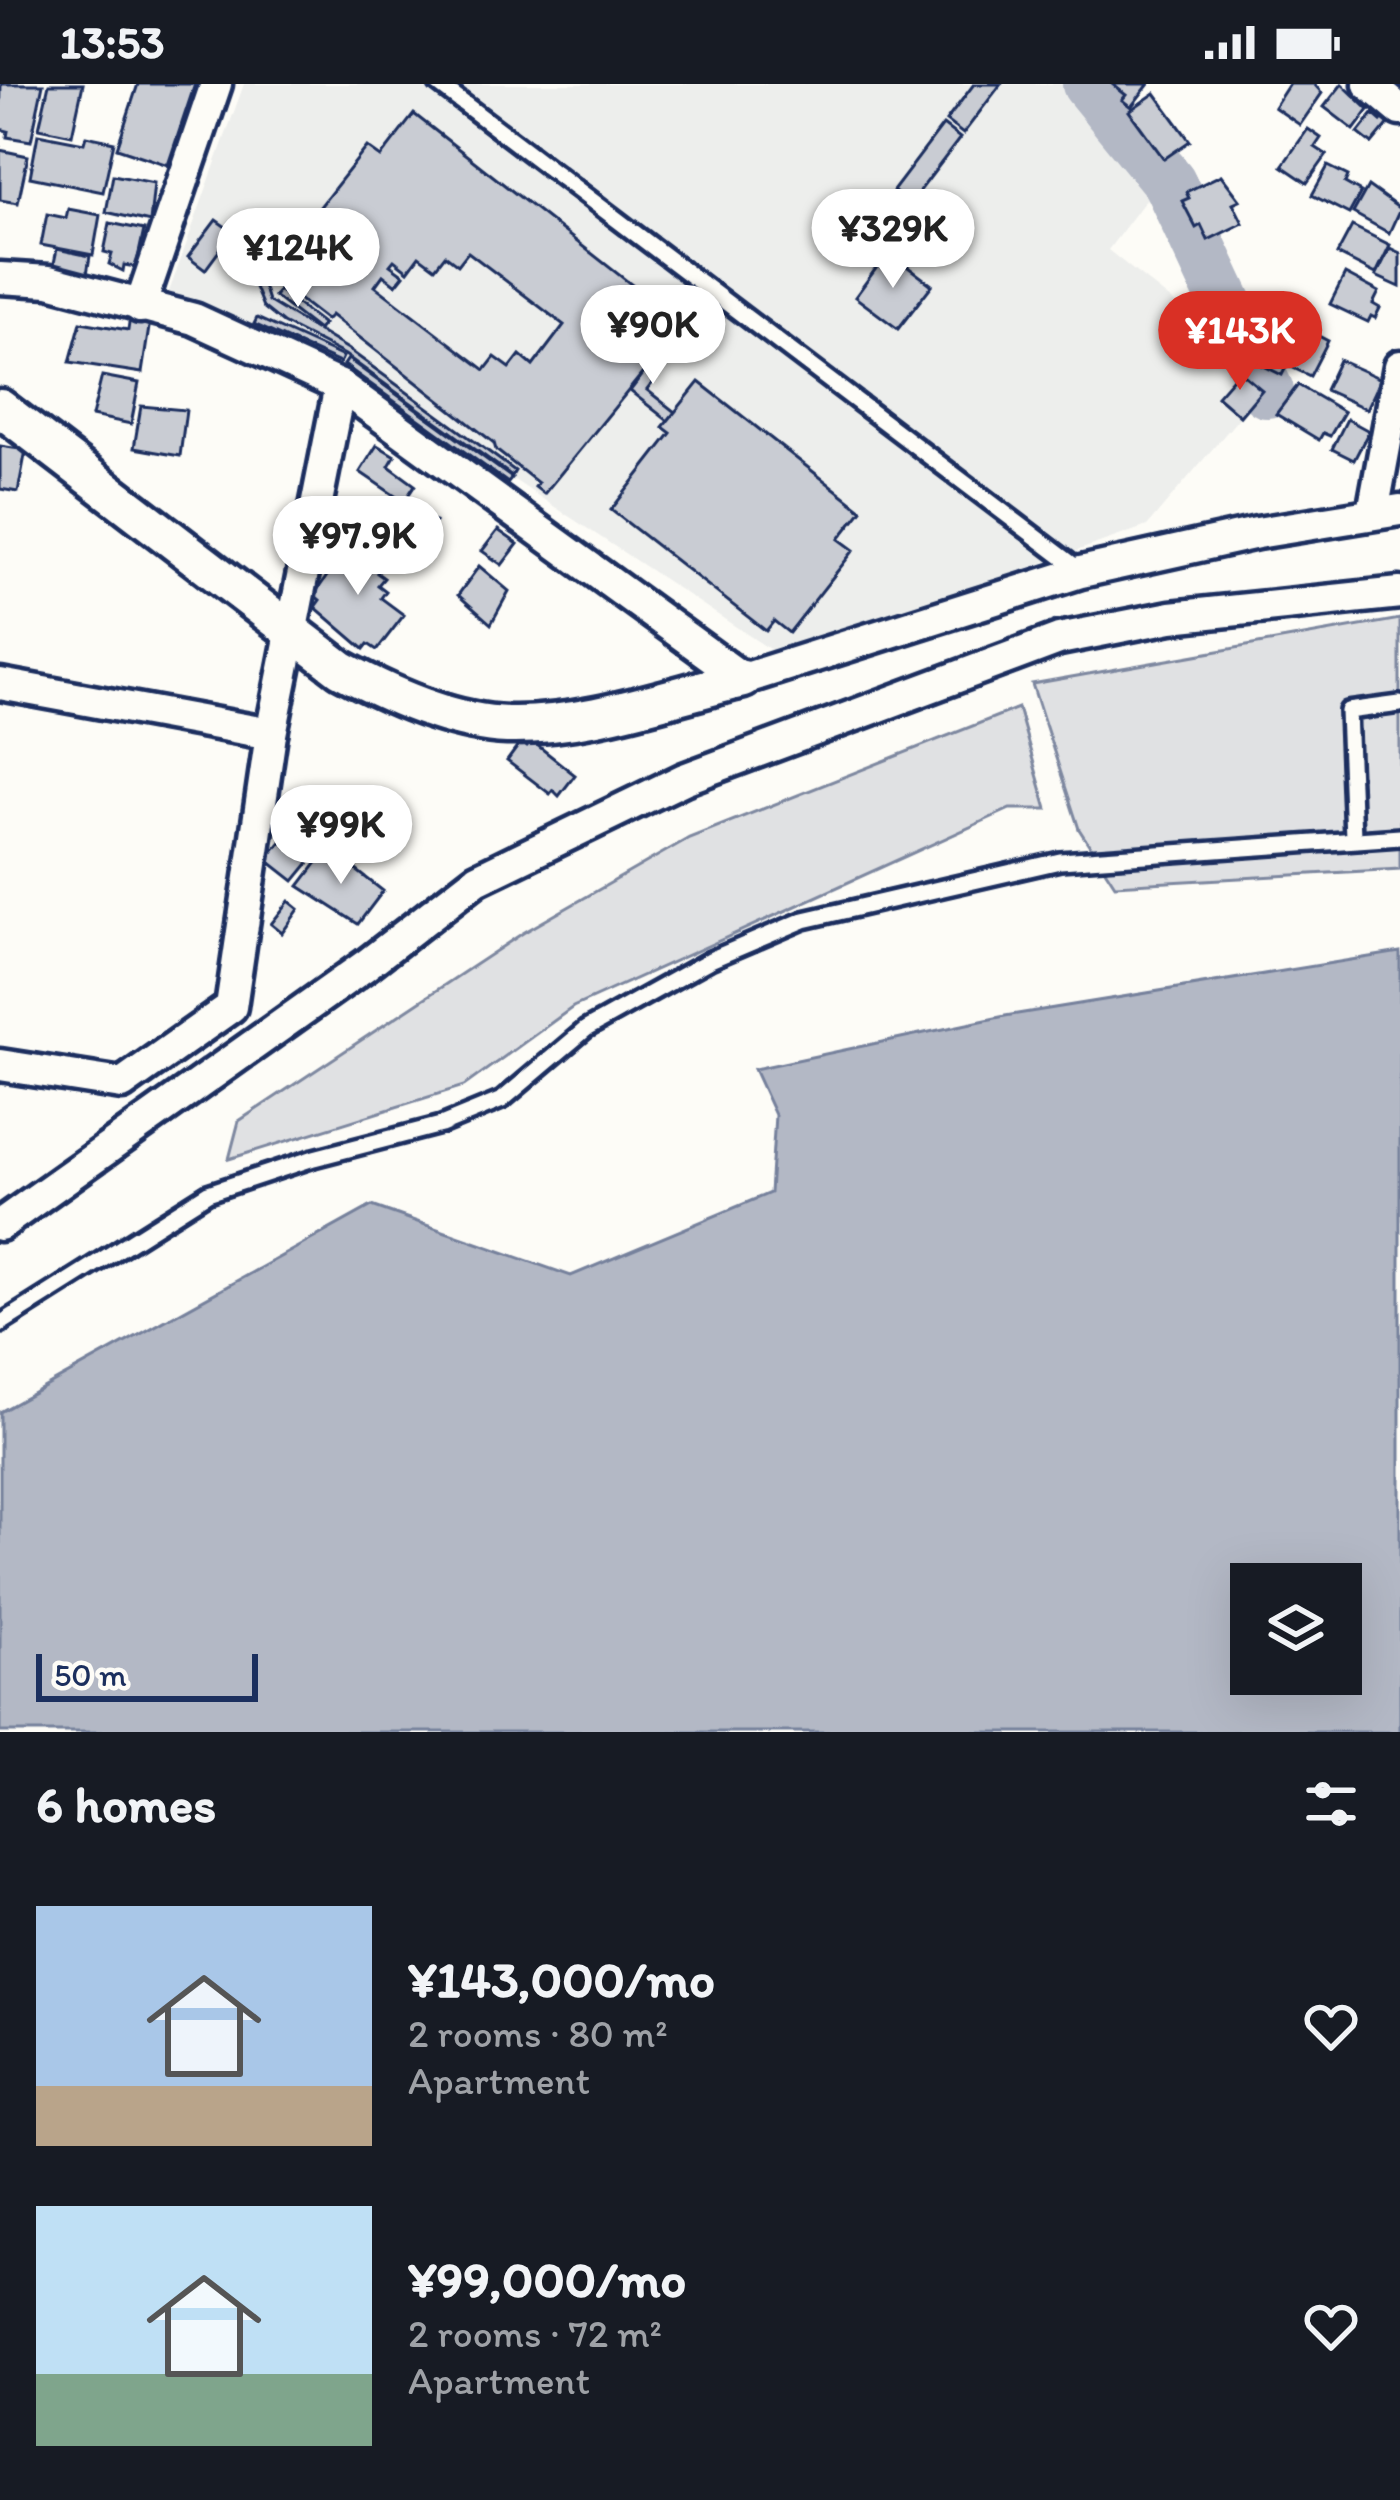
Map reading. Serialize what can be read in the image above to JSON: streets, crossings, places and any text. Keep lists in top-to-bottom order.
{
  "scale_bar": "50 m",
  "page": {
    "status": "13:53",
    "price": [
      "¥329K",
      "¥124K",
      "¥90K",
      "¥143K",
      "¥97.9K",
      "¥99K"
    ],
    "scale": "50 m",
    "heading": "6 homes",
    "list": [
      {
        "name": "¥143,000/mo",
        "note": "2 rooms · 80 m² · Apartment"
      },
      {
        "name": "¥99,000/mo",
        "note": "2 rooms · 72 m² · Apartment"
      }
    ]
  }
}
